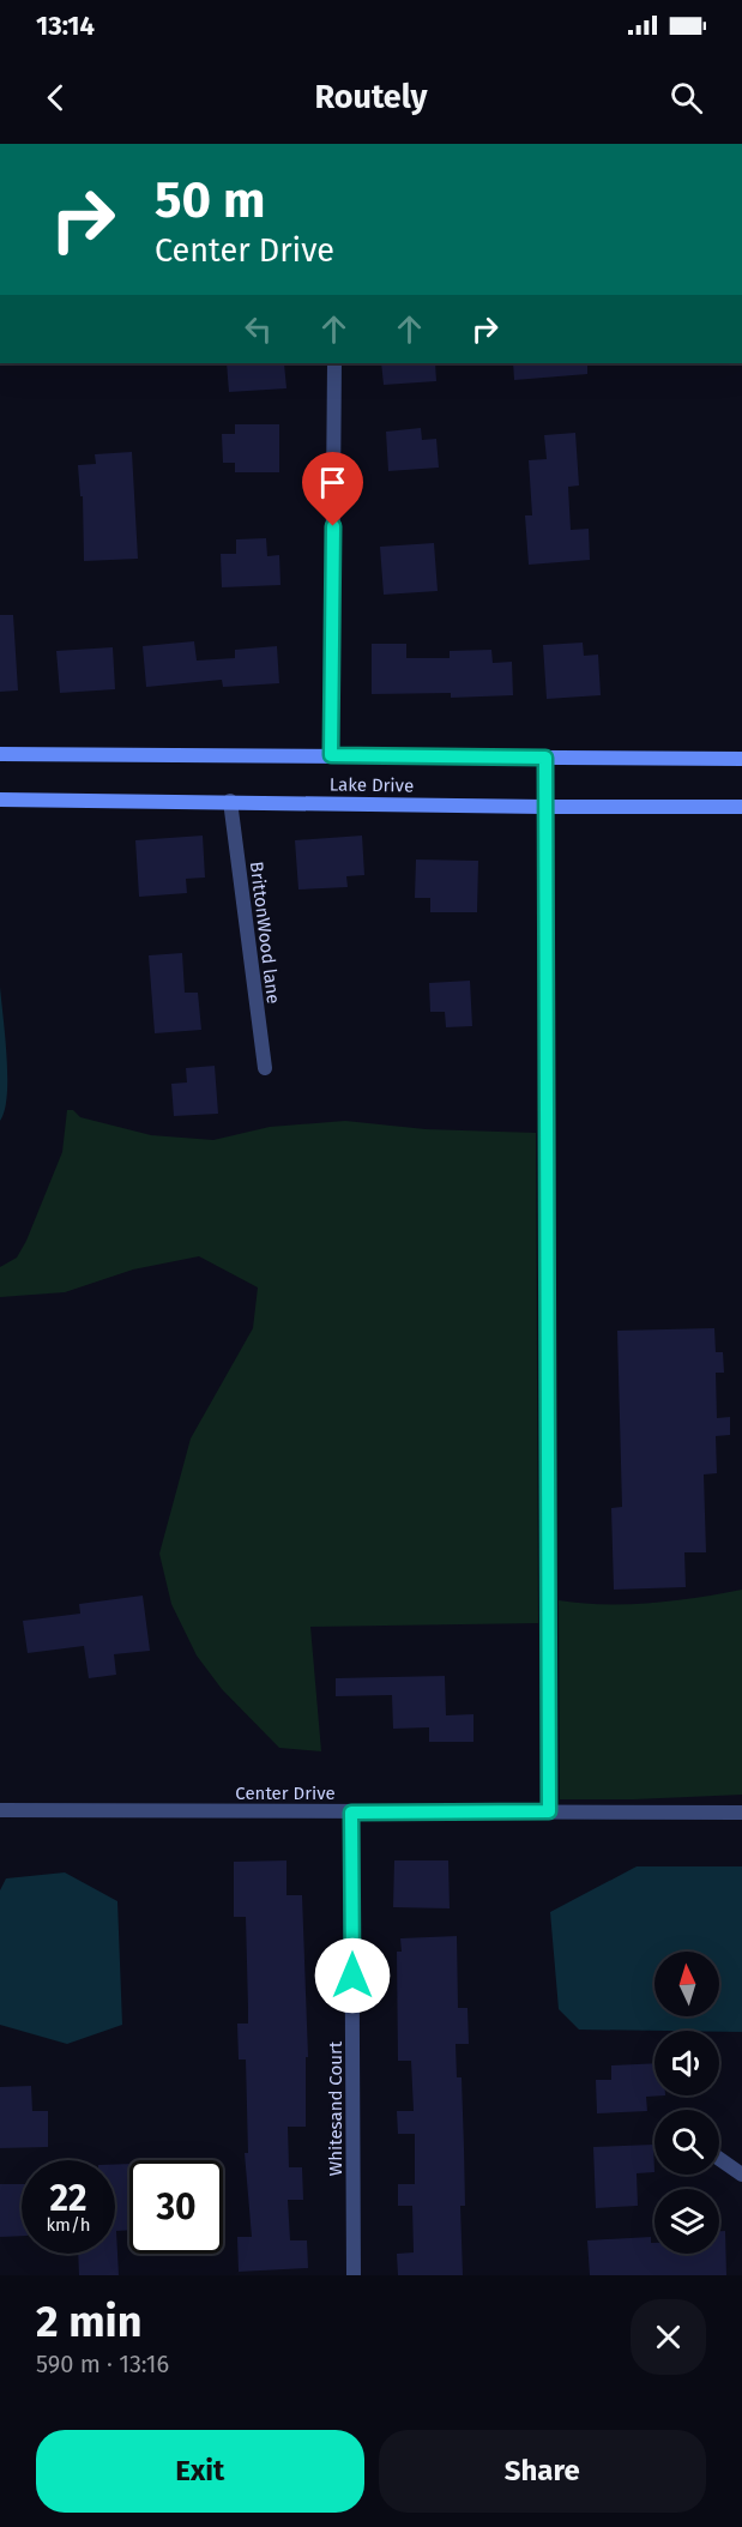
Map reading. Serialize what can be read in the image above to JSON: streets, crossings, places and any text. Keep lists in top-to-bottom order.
{
  "streets": {
    "main road": ["Lake Drive"],
    "street": ["BrittonWood lane", "Center Drive", "Whitesand Court"]
  },
  "crossings": [
    ["Lake Drive", "BrittonWood lane"],
    ["Center Drive", "Whitesand Court"]
  ],
  "north": "top",
  "page": {
    "status": "13:14",
    "header": "Routely",
    "turn": ["50 m", "Center Drive"],
    "speed": "22 km/h",
    "limit": "30",
    "heading": ["2 min", "590 m · 13:16"],
    "buttons": ["Exit", "Share"]
  }
}
